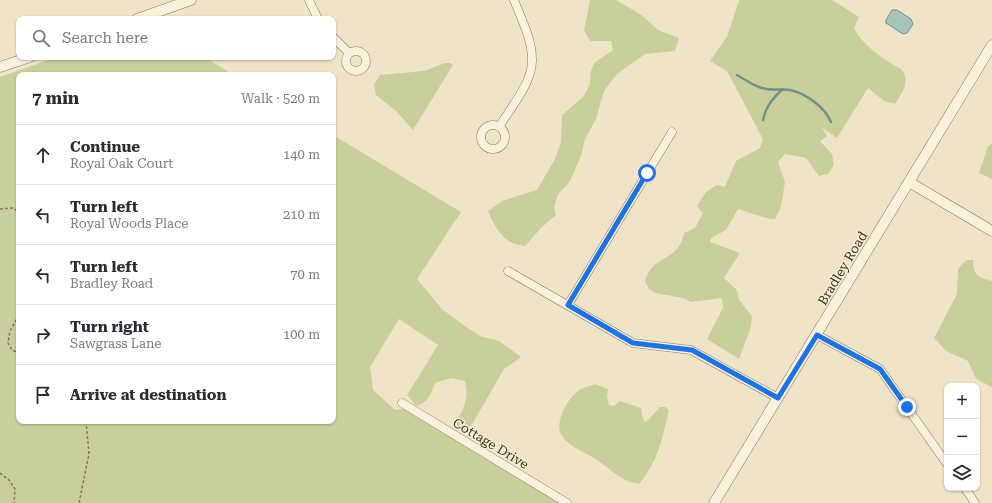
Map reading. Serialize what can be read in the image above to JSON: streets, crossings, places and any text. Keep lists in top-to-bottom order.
{
  "streets": {
    "street": ["Bradley Road", "Cottage Drive"]
  },
  "page": {
    "search": "Search here",
    "heading": ["7 min", "Walk · 520 m"],
    "list": [
      ["Continue", "Royal Oak Court", "140 m"],
      ["Turn left", "Royal Woods Place", "210 m"],
      ["Turn left", "Bradley Road", "70 m"],
      ["Turn right", "Sawgrass Lane", "100 m"],
      "Arrive at destination"
    ],
    "map_buttons": ["+", "−"]
  }
}
